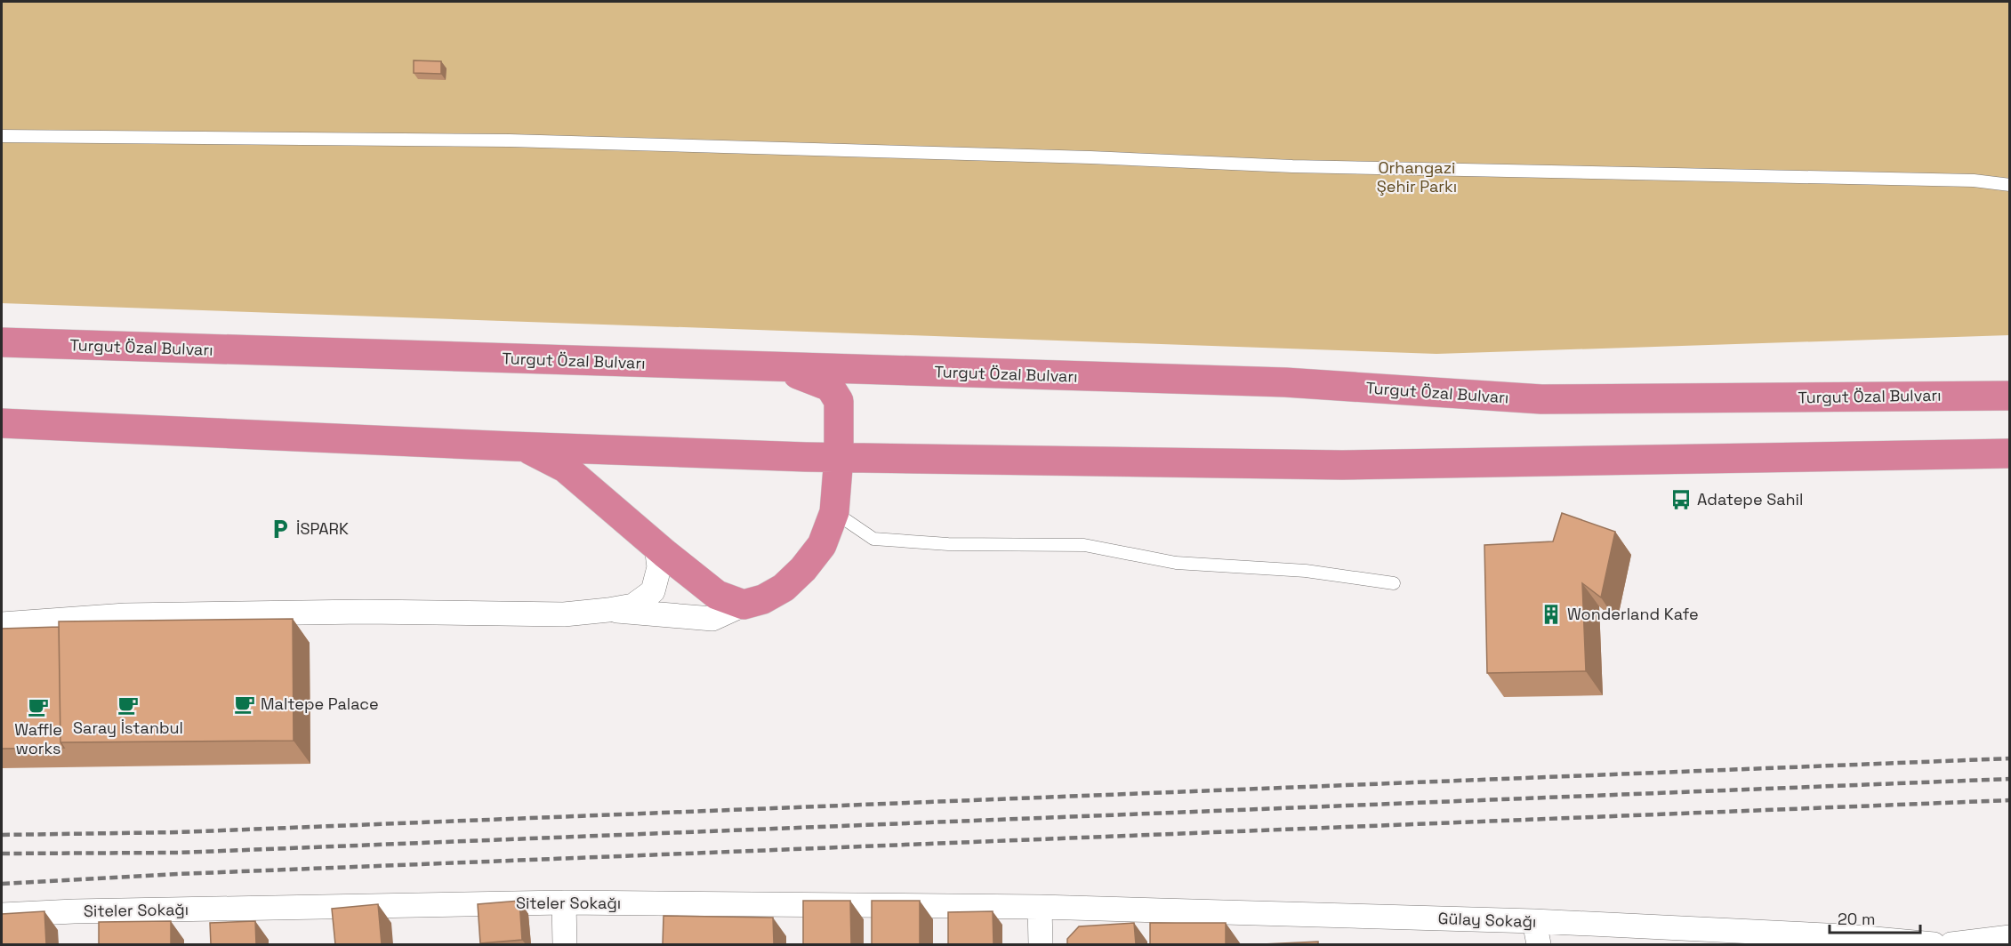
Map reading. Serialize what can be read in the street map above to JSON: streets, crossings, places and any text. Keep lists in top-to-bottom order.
{
  "streets": {
    "highway": ["Turgut Özal Bulvarı"],
    "street": ["Siteler Sokağı", "Gülay Sokağı"]
  },
  "crossings": [
    ["Siteler Sokağı", "Gülay Sokağı"]
  ],
  "parks": ["Orhangazi Şehir Parkı"],
  "places": {
    "bus stop": ["Adatepe Sahil"],
    "parking": ["İSPARK"],
    "building": ["Wonderland Kafe"],
    "cafe": ["Maltepe Palace", "Saray İstanbul", "Waffle works"]
  },
  "scale_bar": "20 m"
}
